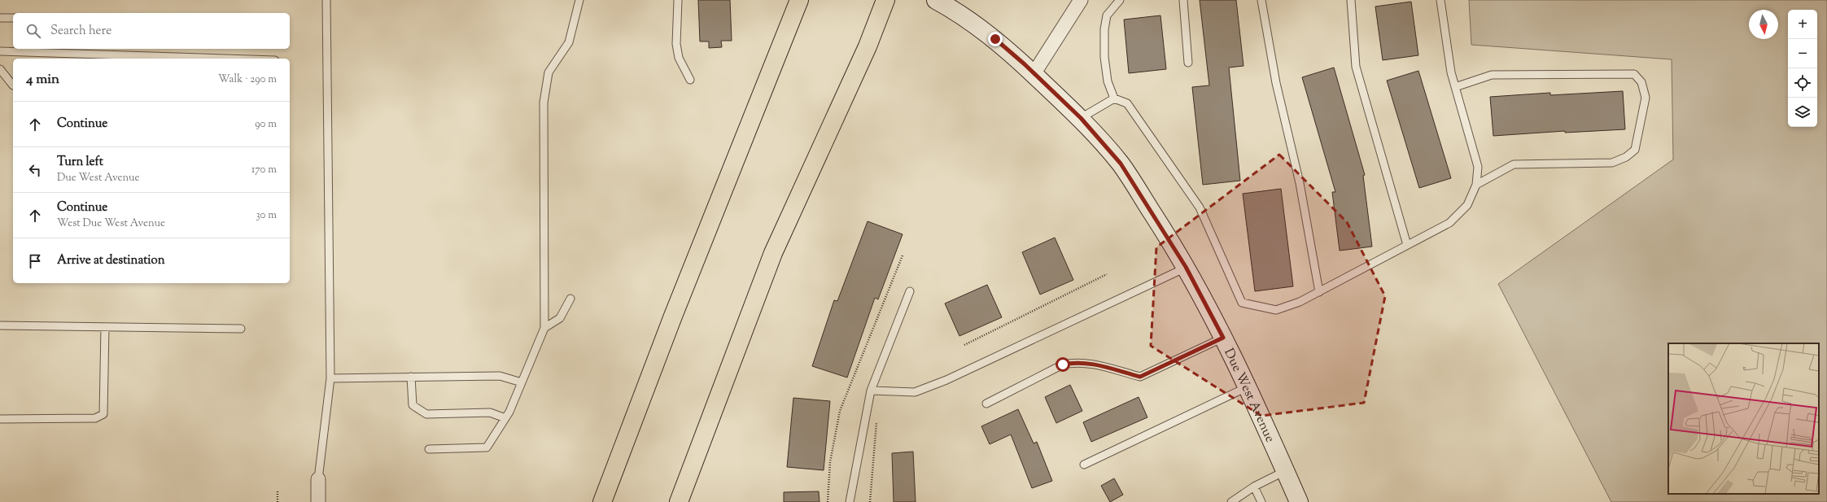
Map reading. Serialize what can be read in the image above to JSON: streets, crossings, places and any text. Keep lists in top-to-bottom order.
{
  "streets": {
    "main road": ["Due West Avenue"]
  },
  "north": "bottom",
  "page": {
    "map_buttons": ["+", "−"],
    "search": "Search here",
    "heading": ["4 min", "Walk · 290 m"],
    "list": [
      ["Continue", "90 m"],
      ["Turn left", "Due West Avenue", "170 m"],
      ["Continue", "West Due West Avenue", "30 m"],
      "Arrive at destination"
    ]
  }
}
